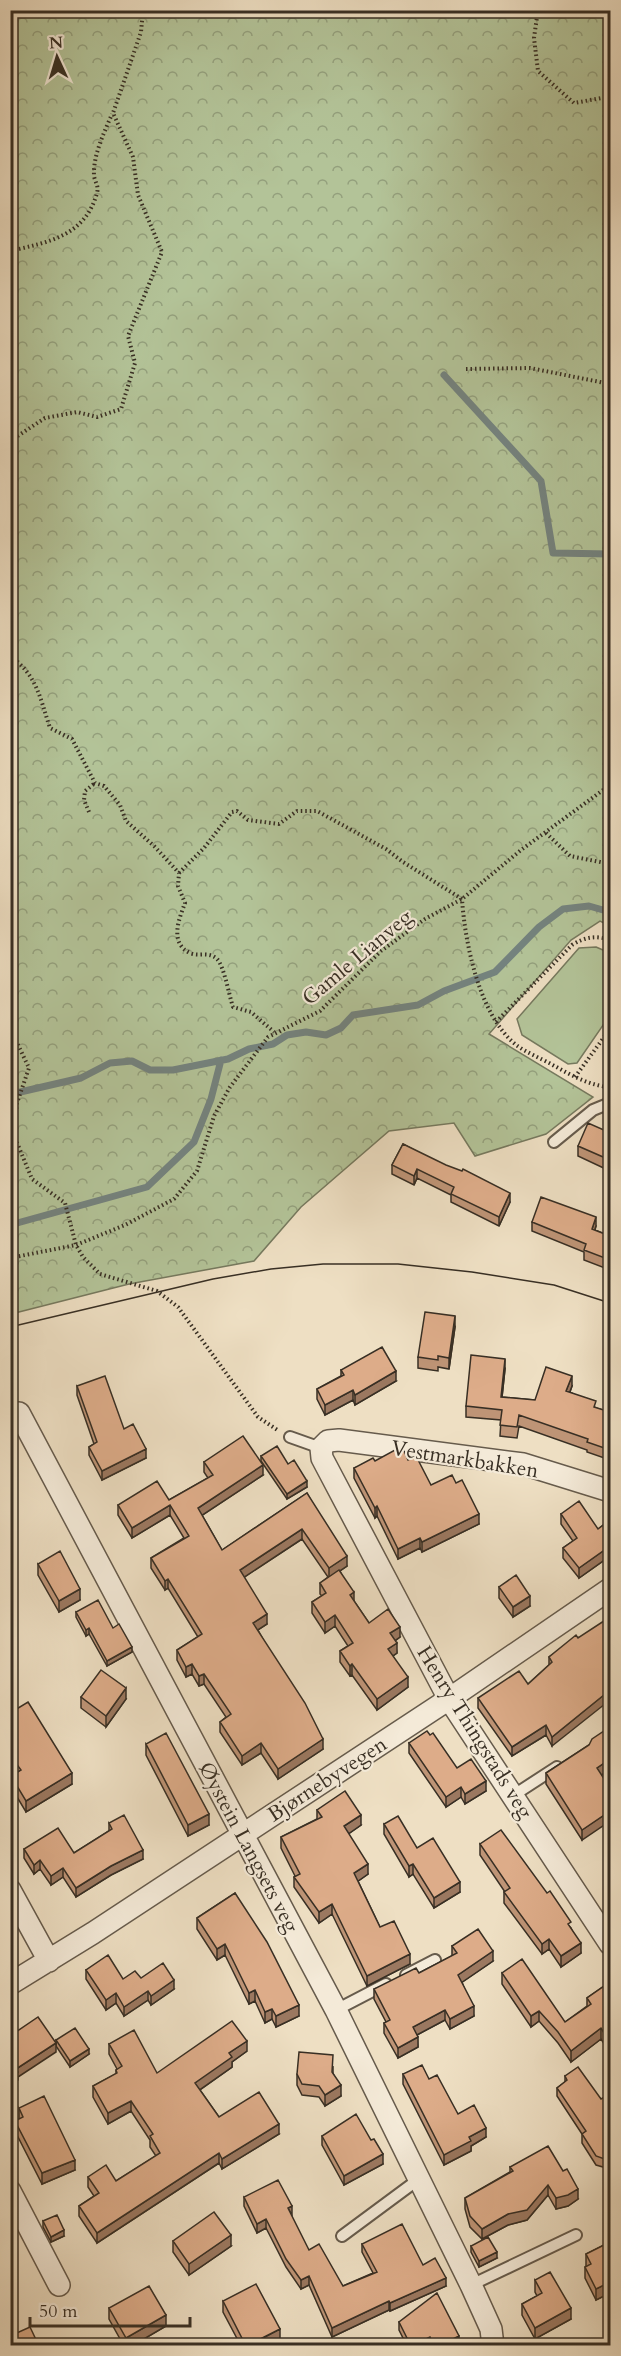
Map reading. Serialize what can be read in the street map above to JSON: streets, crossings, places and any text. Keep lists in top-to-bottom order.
{
  "streets": {
    "street": [
      "Vestmarkbakken",
      "Henry Thingstads veg",
      "Bjørnebyvegen",
      "Øystein Langsets veg"
    ],
    "path": ["Gamle Lianveg"]
  },
  "crossings": [
    ["Vestmarkbakken", "Henry Thingstads veg"],
    ["Henry Thingstads veg", "Bjørnebyvegen"],
    ["Bjørnebyvegen", "Øystein Langsets veg"]
  ],
  "scale_bar": "50 m",
  "north": "top"
}
